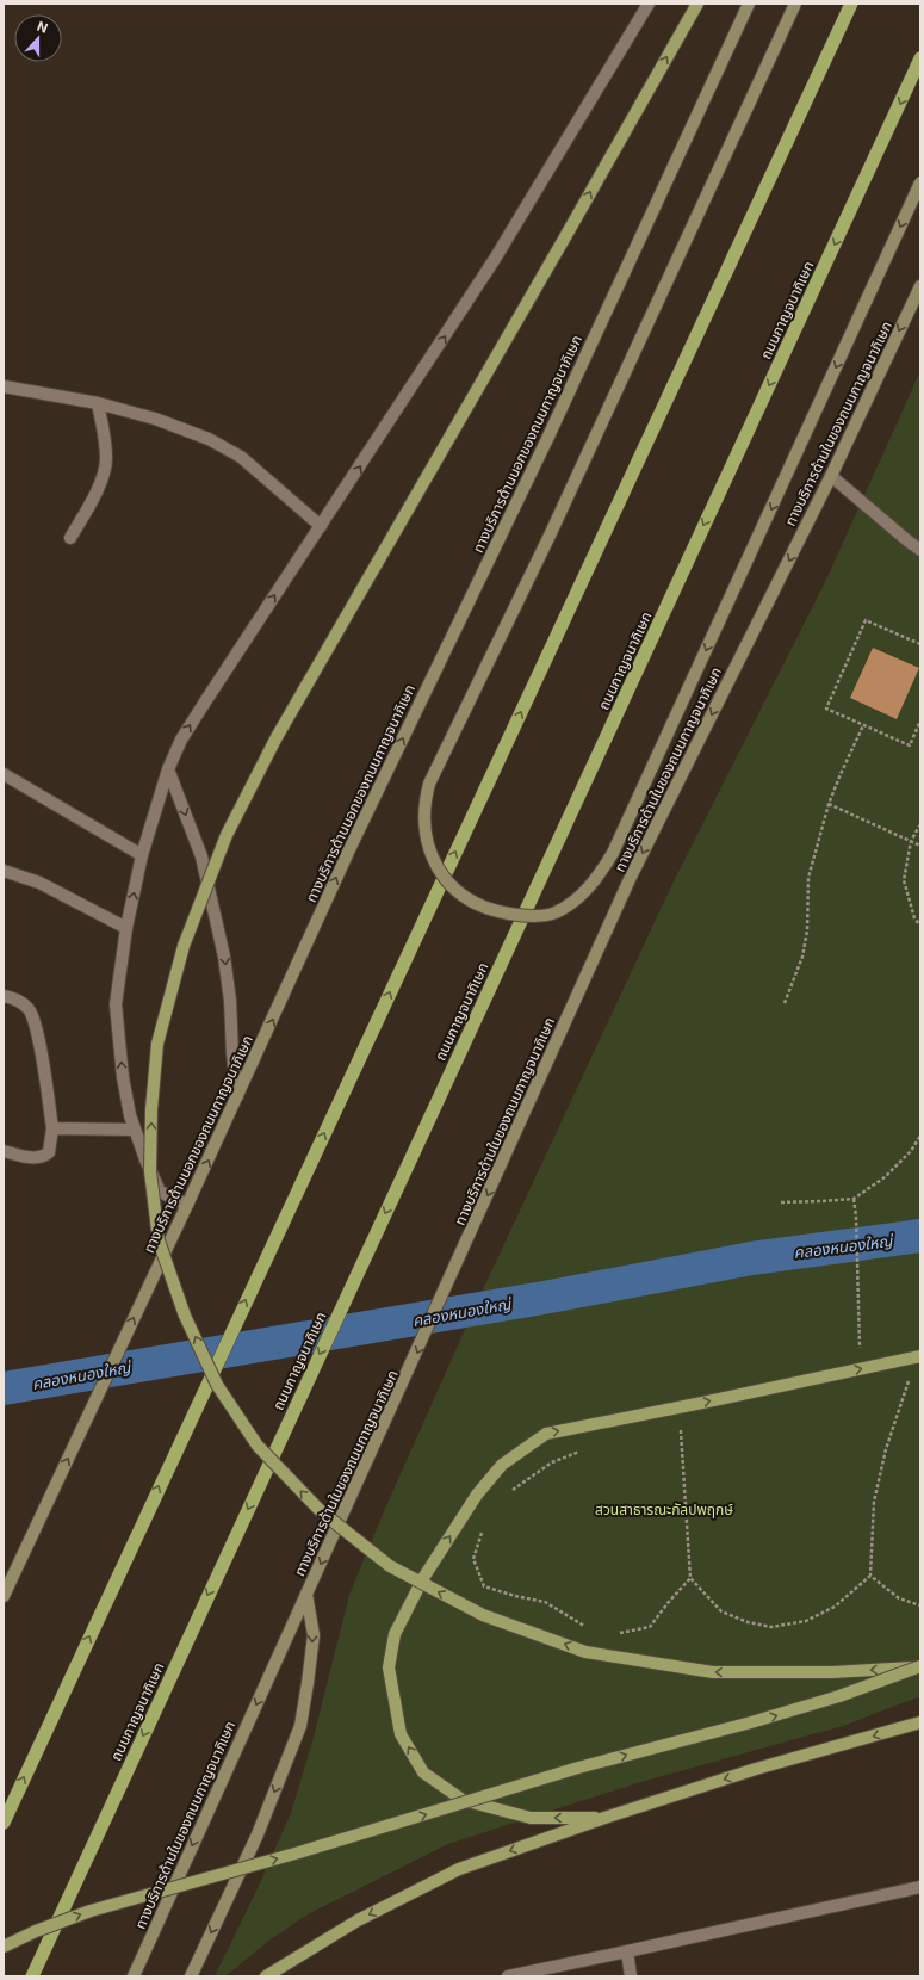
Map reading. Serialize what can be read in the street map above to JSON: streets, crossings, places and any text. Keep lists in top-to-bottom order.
{
  "streets": {
    "highway": ["ถนนกาญจนาภิเษก"],
    "main road": ["ทางบริการด้านในของถนนกาญจนาภิเษก", "ทางบริการด้านนอกของถนนกาญจนาภิเษก"]
  },
  "one_way": ["ทางบริการด้านในของถนนกาญจนาภิเษก", "ทางบริการด้านนอกของถนนกาญจนาภิเษก"],
  "water": ["คลองหนองใหญ่"],
  "parks": ["สวนสาธารณะกัลปพฤกษ์"],
  "north": "top"
}
